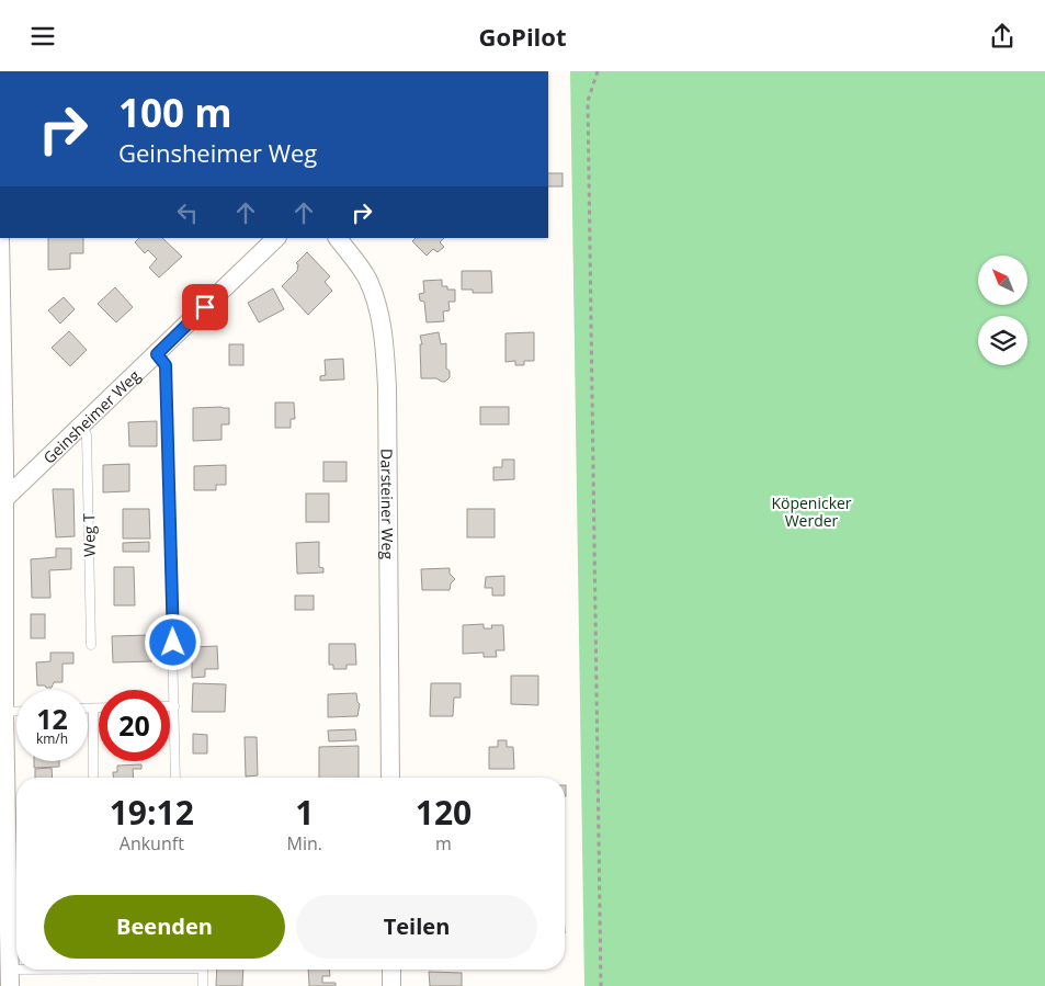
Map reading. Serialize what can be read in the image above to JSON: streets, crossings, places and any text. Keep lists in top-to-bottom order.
{
  "streets": {
    "street": ["Geinsheimer Weg", "Darsteiner Weg"],
    "lane": ["Weg T"]
  },
  "crossings": [
    ["Geinsheimer Weg", "Weg T"]
  ],
  "parks": ["Köpenicker Werder"],
  "north": "top left",
  "page": {
    "header": "GoPilot",
    "turn": ["100 m", "Geinsheimer Weg"],
    "speed": "12 km/h",
    "limit": "20",
    "eta": [
      "19:12",
      "Ankunft",
      "1",
      "Min.",
      "120",
      "m"
    ],
    "buttons": ["Beenden", "Teilen"]
  }
}
